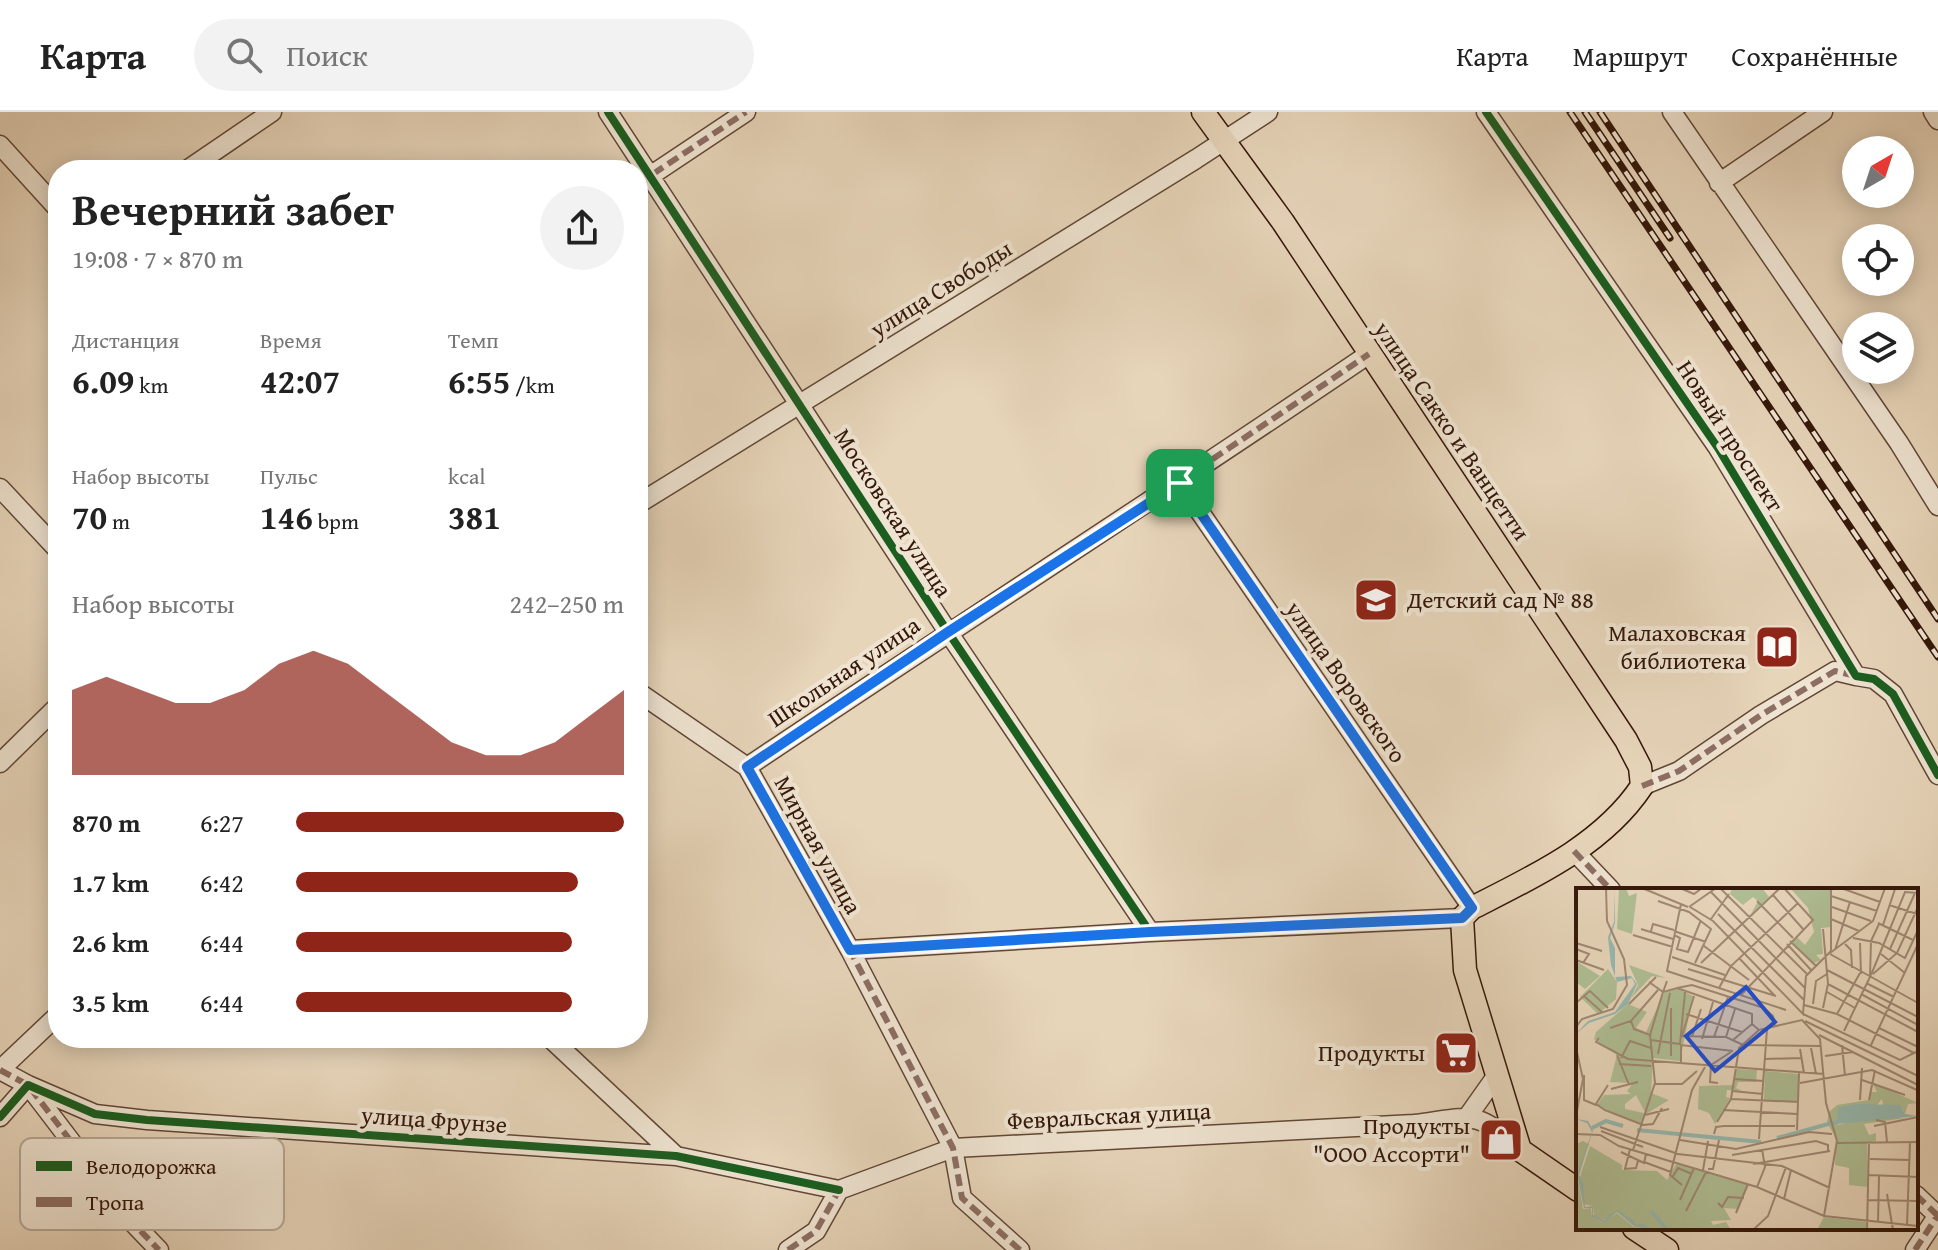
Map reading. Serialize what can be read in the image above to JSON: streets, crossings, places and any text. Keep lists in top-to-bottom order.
{
  "streets": {
    "main road": ["улица Сакко и Ванцетти"],
    "street": [
      "улица Свободы",
      "Новый проспект",
      "Московская улица",
      "Школьная улица",
      "улица Воровского",
      "Мирная улица",
      "Февральская улица",
      "улица Фрунзе"
    ]
  },
  "crossings": [
    ["улица Свободы", "улица Сакко и Ванцетти"],
    ["улица Свободы", "Московская улица"],
    ["улица Сакко и Ванцетти", "Школьная улица"],
    ["Московская улица", "Школьная улица"],
    ["Школьная улица", "улица Воровского"],
    ["Школьная улица", "Мирная улица"],
    ["Мирная улица", "Февральская улица"],
    ["Февральская улица", "улица Фрунзе"]
  ],
  "places": {
    "school or university": ["Детский сад № 88"],
    "library": ["Малаховская библиотека"],
    "supermarket": ["Продукты"],
    "shop": ["Продукты \"ООО Ассорти\""]
  },
  "legend": ["Велодорожка", "Тропа"],
  "north": "top right",
  "page": {
    "header": "Карта",
    "search": "Поиск",
    "nav": ["Карта", "Маршрут", "Сохранённые"],
    "heading": ["Вечерний забег", "19:08 · 7 × 870 m"],
    "stats": [
      ["Дистанция", "6.09 km"],
      ["Время", "42:07"],
      ["Темп", "6:55 /km"],
      ["Набор высоты", "70 m"],
      ["Пульс", "146 bpm"],
      ["kcal", "381"]
    ],
    "chart": ["Набор высоты", "242–250 m"],
    "list": [
      {
        "name": "870 m",
        "note": "6:27"
      },
      {
        "name": "1.7 km",
        "note": "6:42"
      },
      {
        "name": "2.6 km",
        "note": "6:44"
      },
      {
        "name": "3.5 km",
        "note": "6:44"
      }
    ]
  }
}
